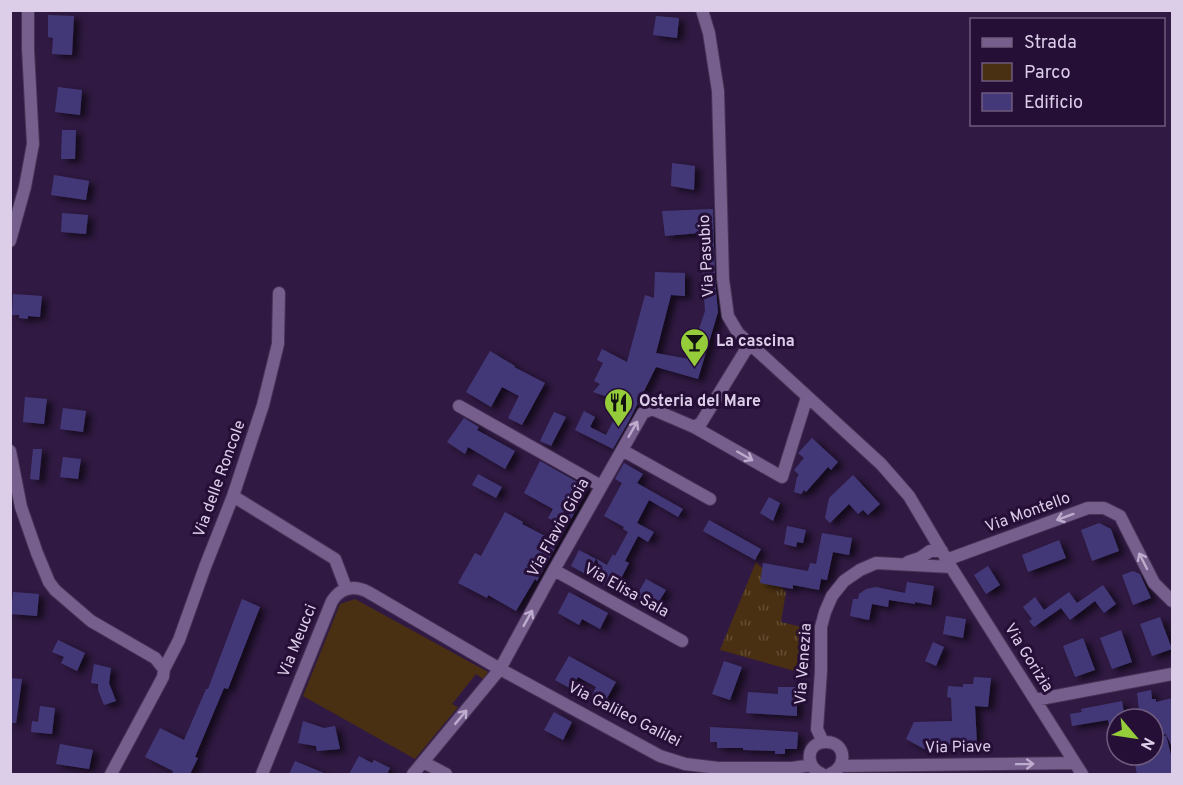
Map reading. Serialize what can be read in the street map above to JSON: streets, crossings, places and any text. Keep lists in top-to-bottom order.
{
  "streets": {
    "street": [
      "Via Pasubio",
      "Via delle Roncole",
      "Via Montello",
      "Via Flavio Gioia",
      "Via Elisa Sala",
      "Via Meucci",
      "Via Gorizia",
      "Via Venezia",
      "Via Galileo Galilei",
      "Via Piave"
    ]
  },
  "crossings": [
    ["Via Pasubio", "Via Montello"],
    ["Via Pasubio", "Via Gorizia"],
    ["Via Pasubio", "Via Venezia"],
    ["Via Montello", "Via Gorizia"],
    ["Via Montello", "Via Venezia"],
    ["Via Flavio Gioia", "Via Elisa Sala"],
    ["Via Flavio Gioia", "Via Galileo Galilei"],
    ["Via Gorizia", "Via Venezia"],
    ["Via Gorizia", "Via Piave"]
  ],
  "one_way": ["Via Montello", "Via Flavio Gioia", "Via Piave"],
  "places": {
    "bar": ["La cascina"],
    "restaurant": ["Osteria del Mare"]
  },
  "legend": ["Strada", "Parco", "Edificio"],
  "north": "bottom right"
}
